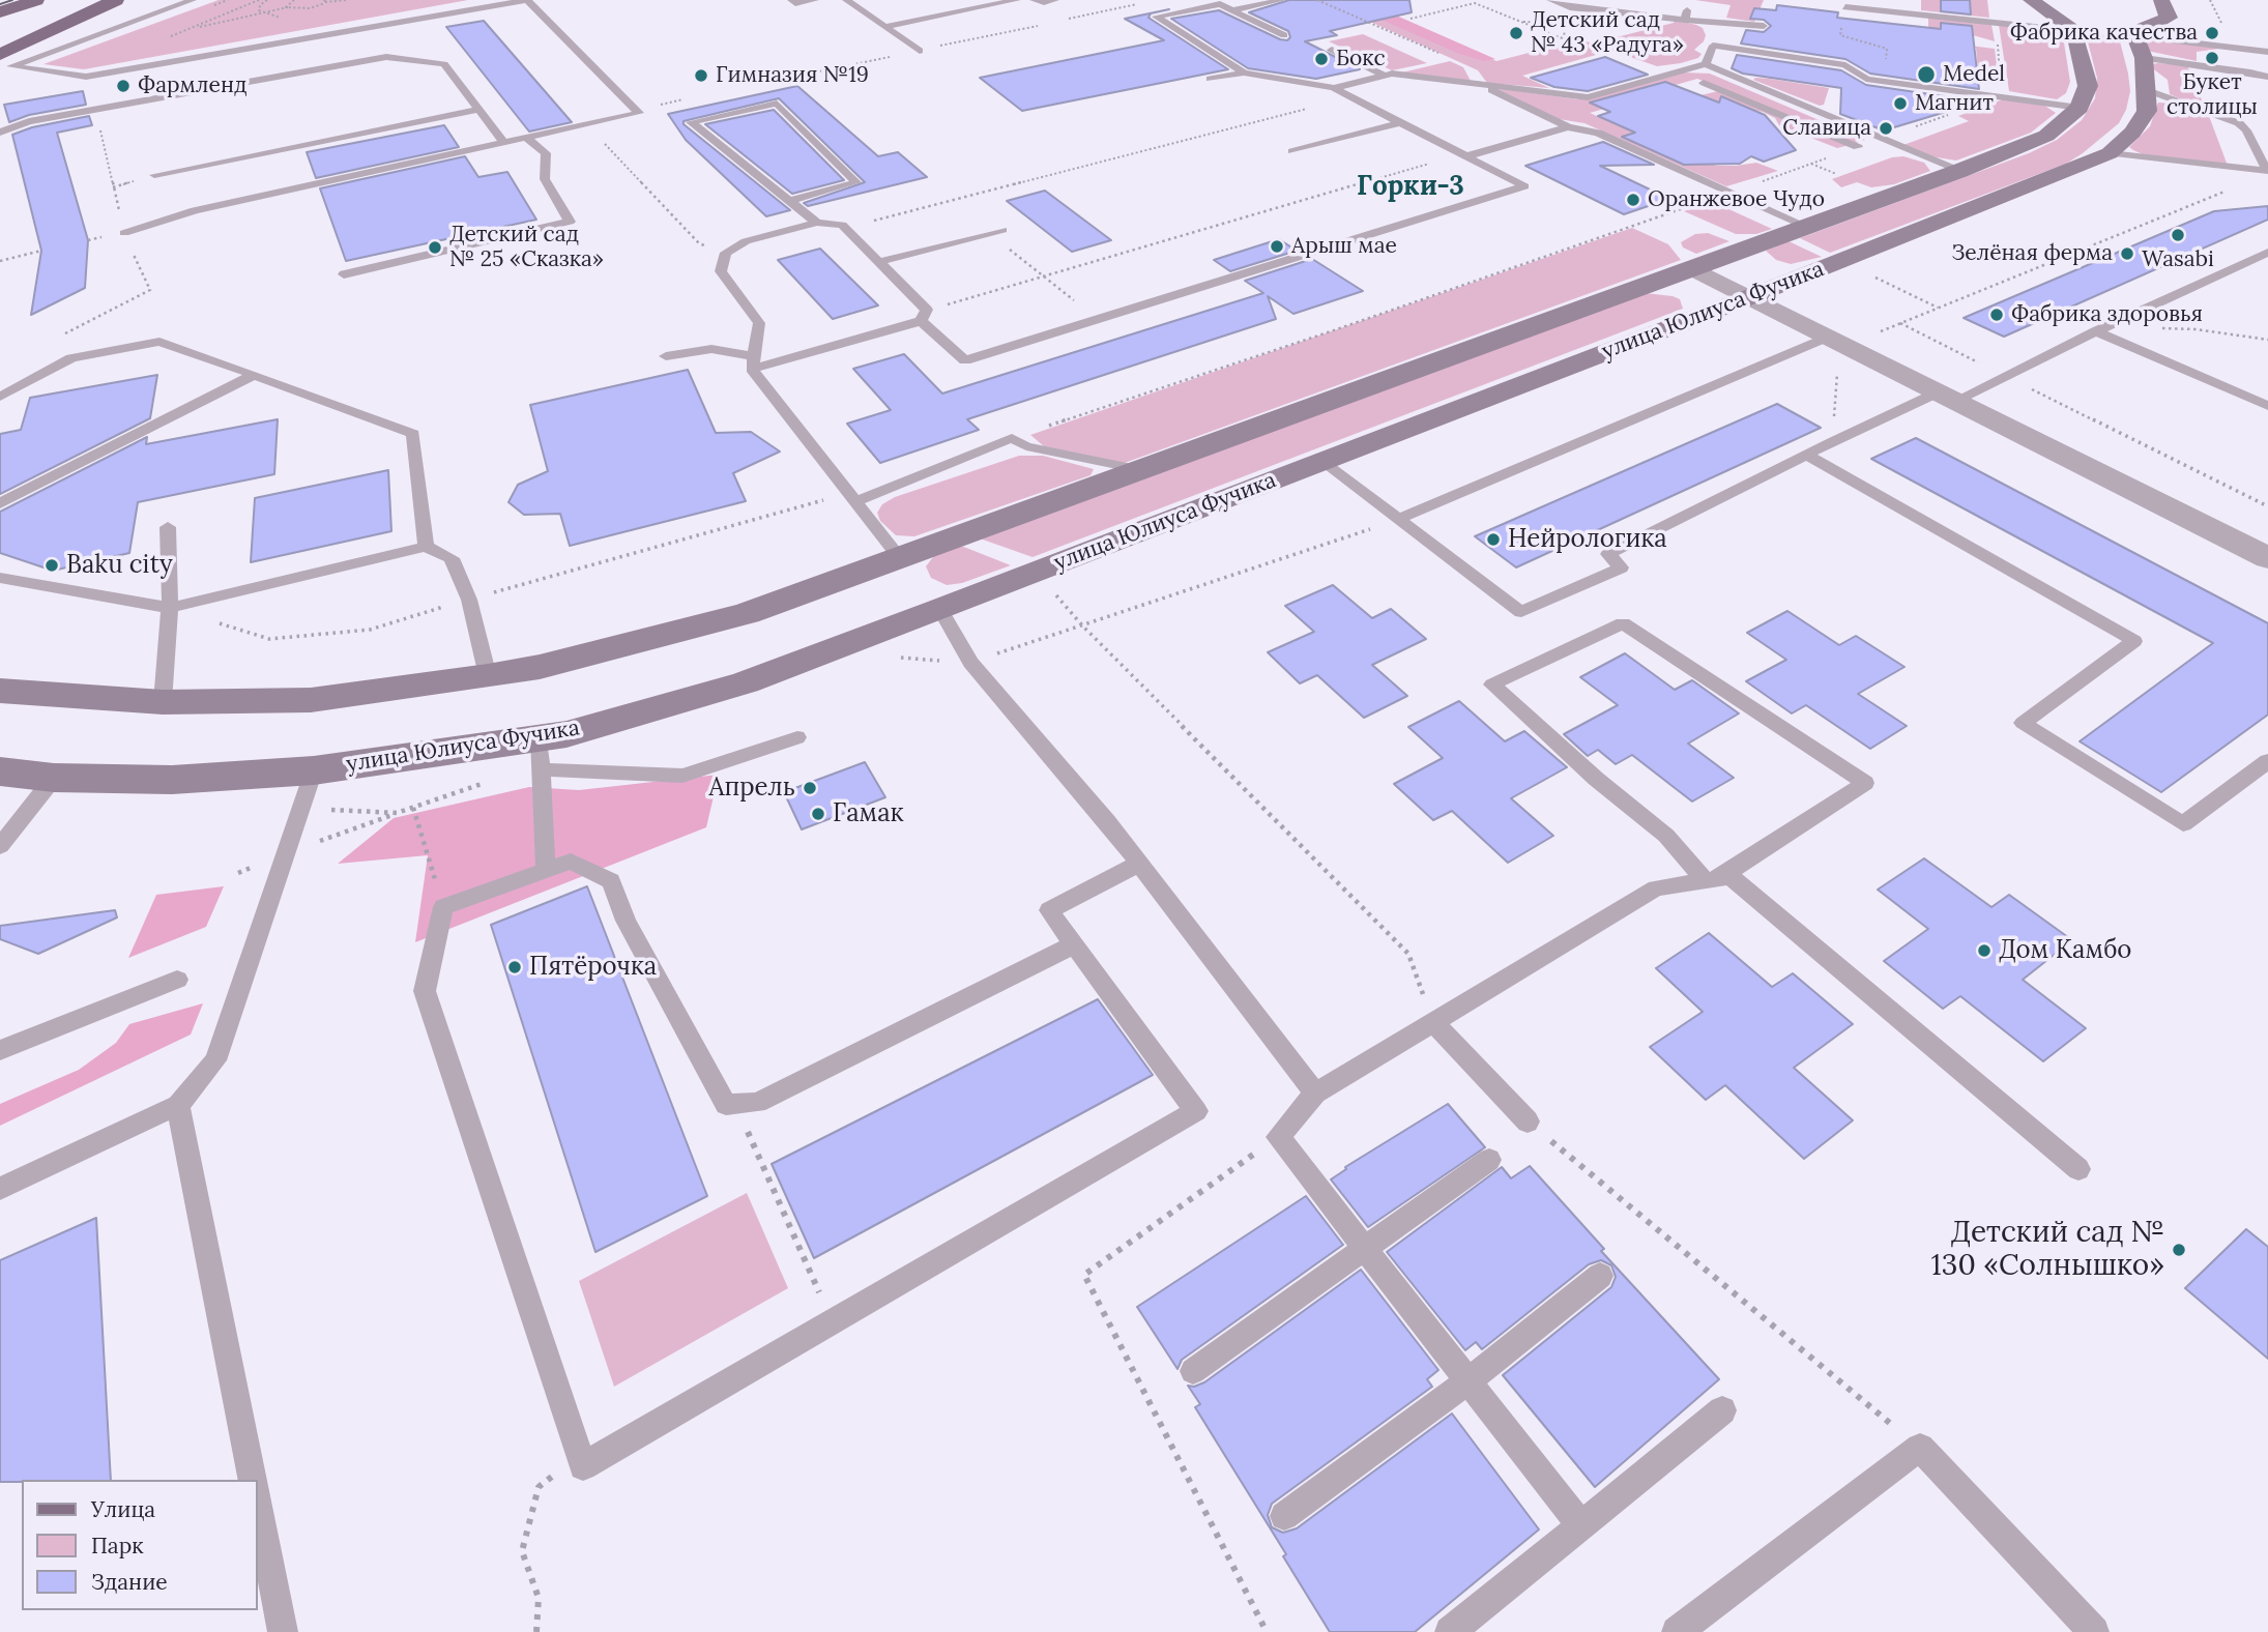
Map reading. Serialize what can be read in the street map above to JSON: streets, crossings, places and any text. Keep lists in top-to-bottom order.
{
  "streets": {
    "main road": ["улица Юлиуса Фучика"]
  },
  "districts": ["Горки-3"],
  "places": [
    "Детский сад № 43 «Радуга»",
    "Фабрика качества",
    "Букет столицы",
    "Бокс",
    "Medel",
    "Гимназия №19",
    "Фармленд",
    "Магнит",
    "Славица",
    "Оранжевое Чудо",
    "Wasabi",
    "Арыш мае",
    "Детский сад № 25 «Сказка»",
    "Зелёная ферма",
    "Фабрика здоровья",
    "Нейрологика",
    "Baku city",
    "Апрель",
    "Гамак",
    "Дом Камбо",
    "Пятёрочка",
    "Детский сад № 130 «Солнышко»"
  ],
  "legend": ["Улица", "Парк", "Здание"]
}
